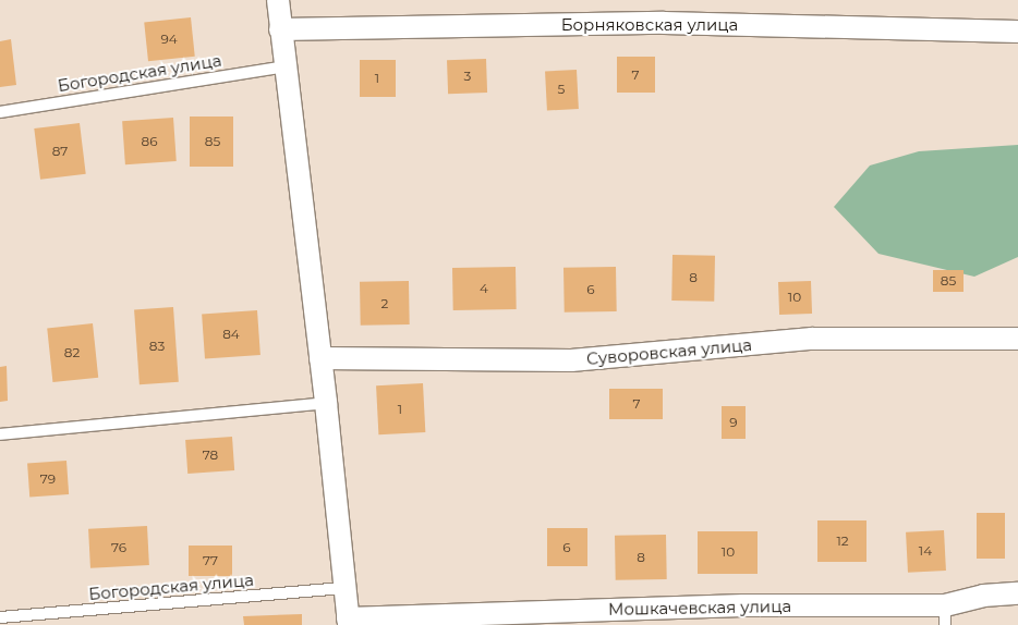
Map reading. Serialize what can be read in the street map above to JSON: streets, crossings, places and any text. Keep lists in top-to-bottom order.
{
  "streets": {
    "street": ["Борняковская улица", "Суворовская улица", "Мошкачевская улица"],
    "lane": ["Богородская улица"]
  },
  "house_numbers": [
    "94",
    "7",
    "3",
    "1",
    "5",
    "86",
    "85",
    "87",
    "8",
    "85",
    "4",
    "6",
    "10",
    "2",
    "84",
    "83",
    "82",
    "7",
    "1",
    "9",
    "78",
    "79",
    "12",
    "76",
    "6",
    "14",
    "10",
    "8",
    "77"
  ]
}
